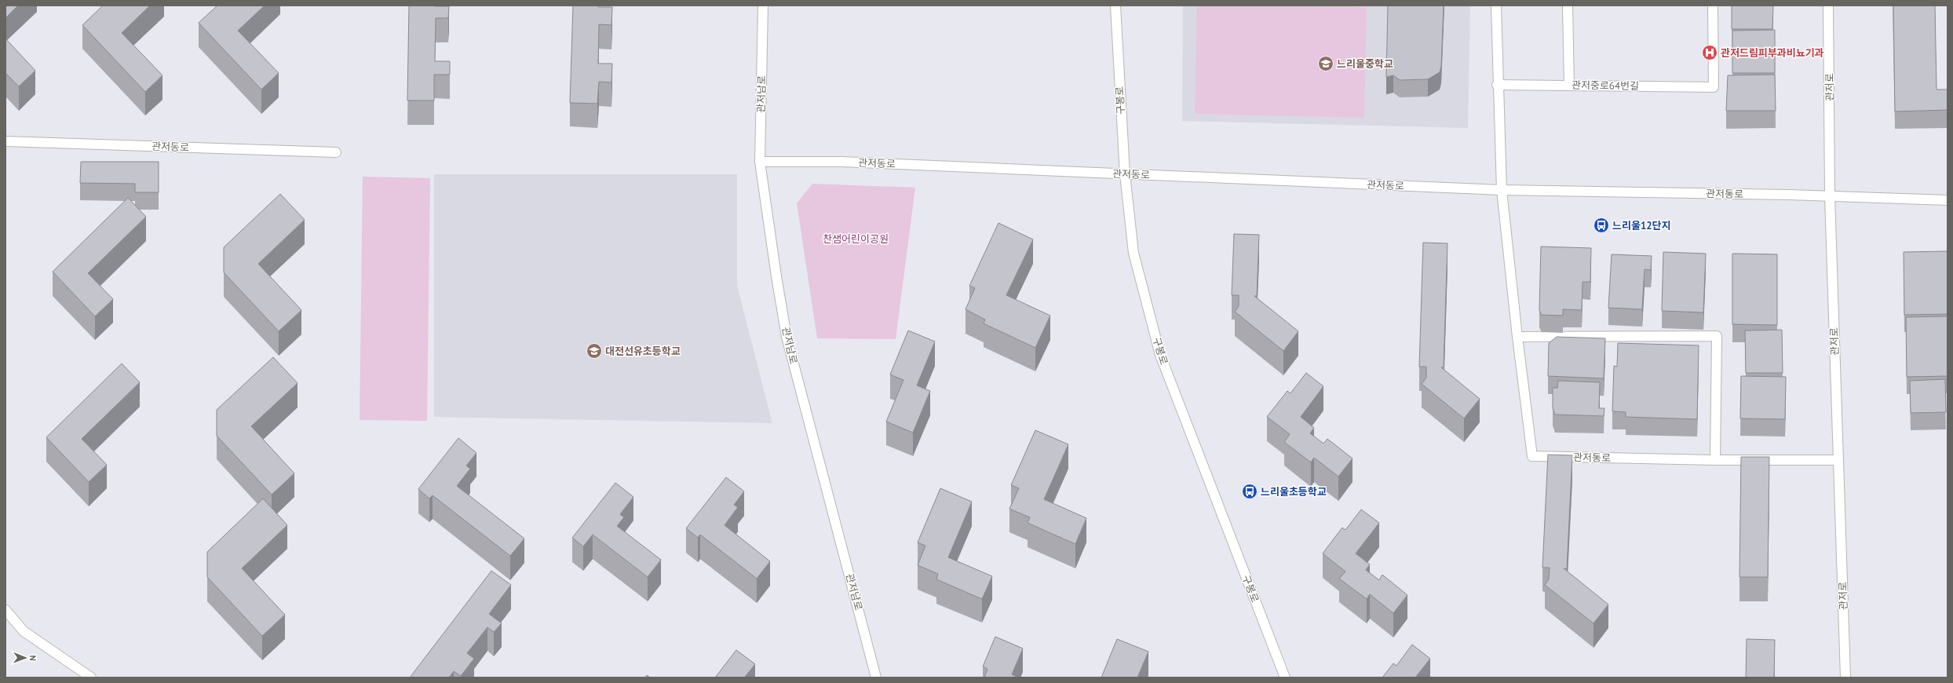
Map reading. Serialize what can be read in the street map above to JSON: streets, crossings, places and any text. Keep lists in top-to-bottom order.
{
  "streets": {
    "street": [
      "관저중로64번길",
      "관저로",
      "관저남로",
      "구봉로",
      "관저동로"
    ]
  },
  "crossings": [
    ["관저로", "관저동로"],
    ["관저남로", "관저동로"],
    ["구봉로", "관저동로"]
  ],
  "parks": ["찬샘어린이공원"],
  "places": {
    "hospital": ["관저드림피부과비뇨기과"],
    "school or university": ["느리울중학교", "대전선유초등학교"],
    "bus stop": ["느리울12단지", "느리울초등학교"]
  },
  "north": "right"
}
